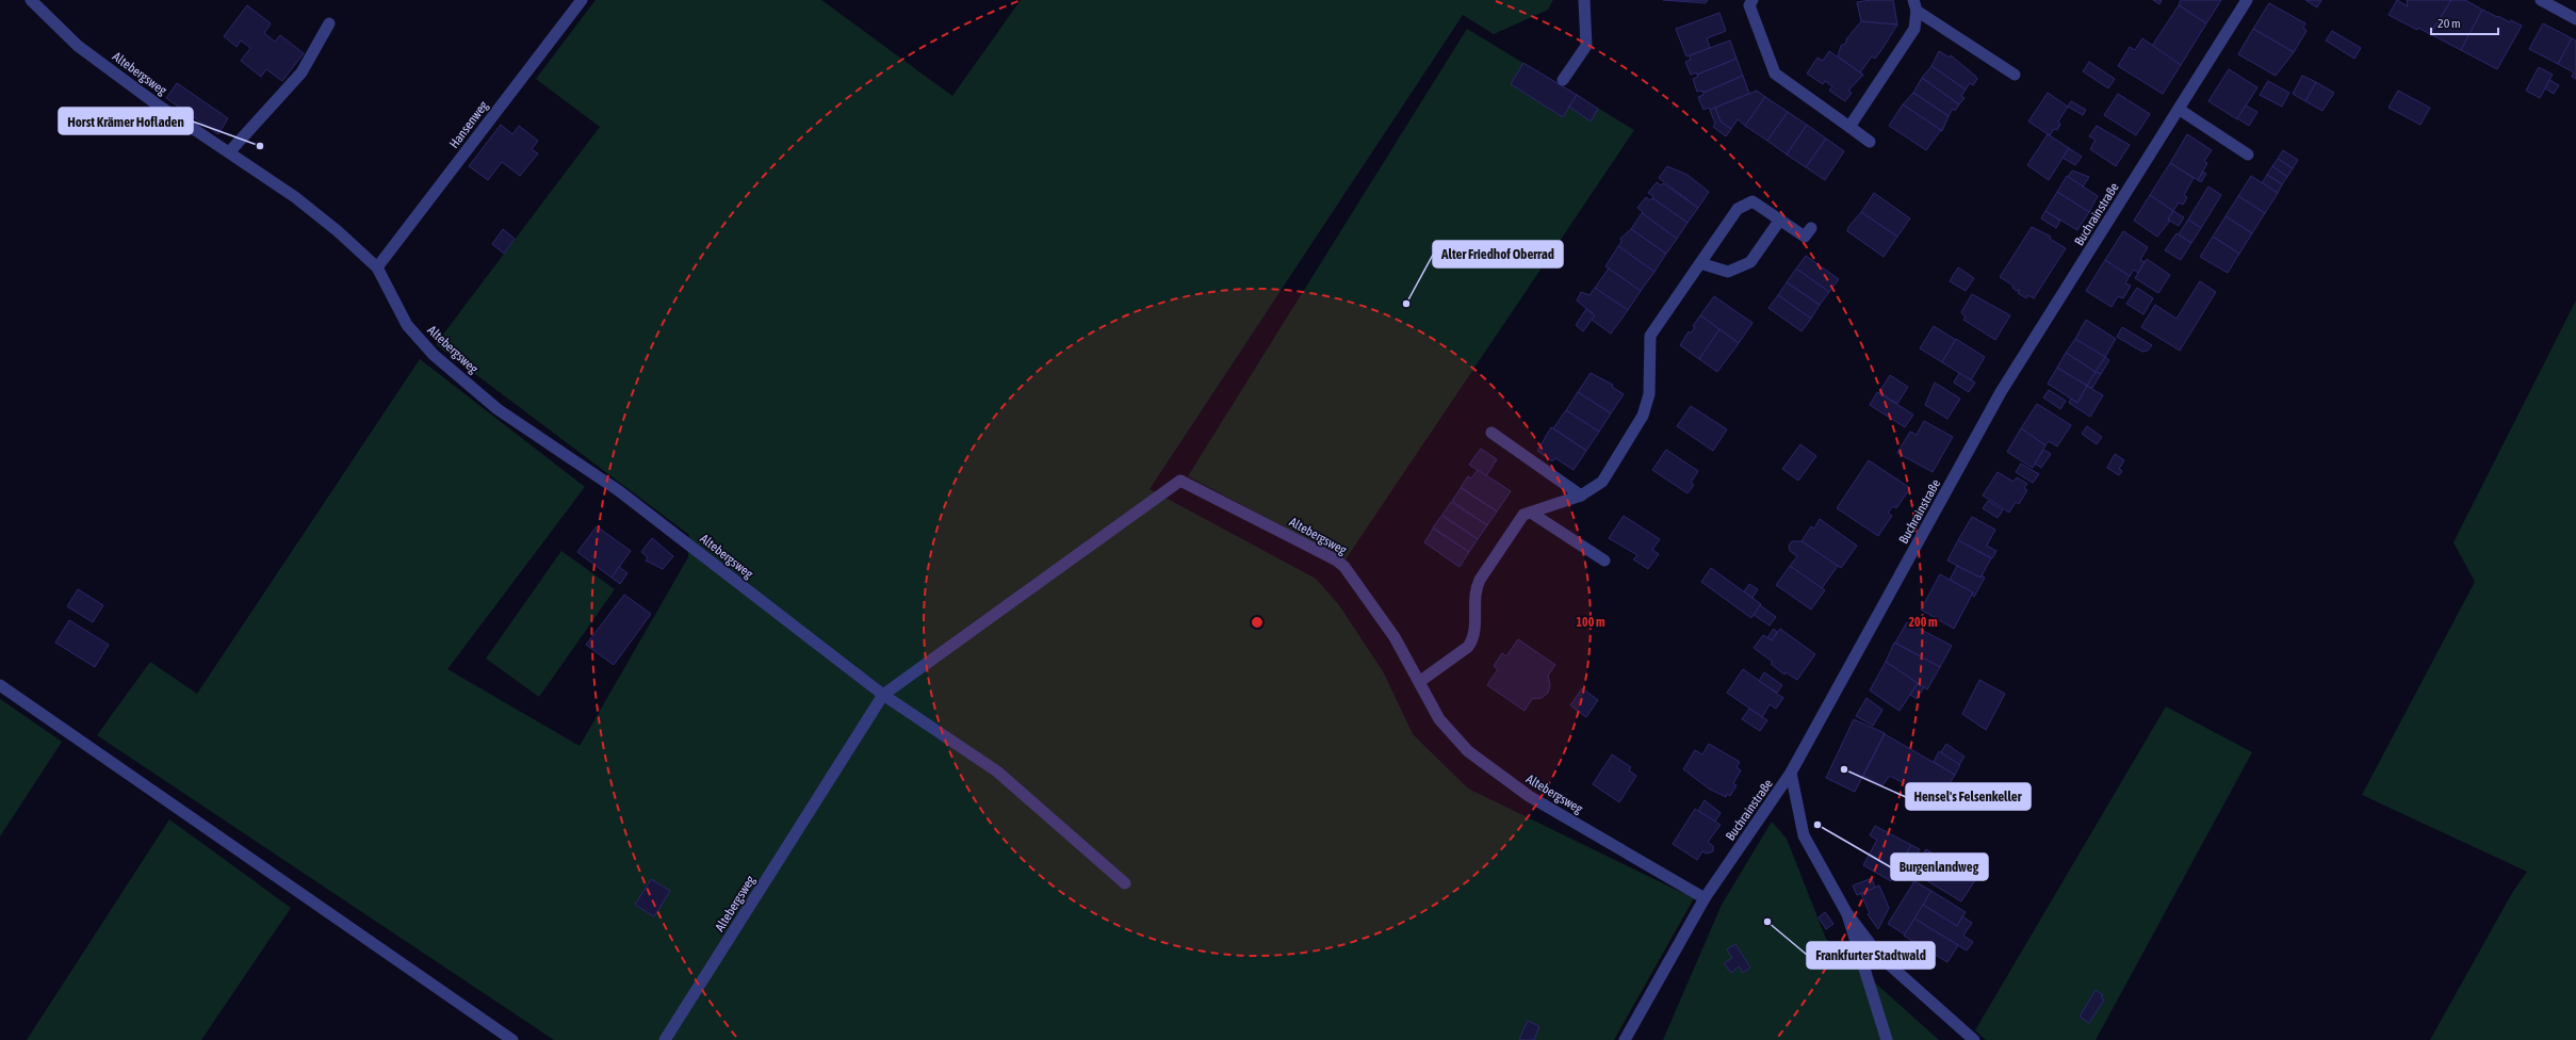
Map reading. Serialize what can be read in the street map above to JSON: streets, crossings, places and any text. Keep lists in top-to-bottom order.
{
  "streets": {
    "street": ["Altebergsweg", "Hansenweg", "Buchrainstraße"]
  },
  "crossings": [
    ["Altebergsweg", "Hansenweg"],
    ["Altebergsweg", "Buchrainstraße"]
  ],
  "places": [
    "Horst Krämer Hofladen",
    "Alter Friedhof Oberrad",
    "Hensel's Felsenkeller",
    "Burgenlandweg",
    "Frankfurter Stadtwald"
  ],
  "scale_bar": "20 m",
  "rings": ["100 m", "200 m"]
}
